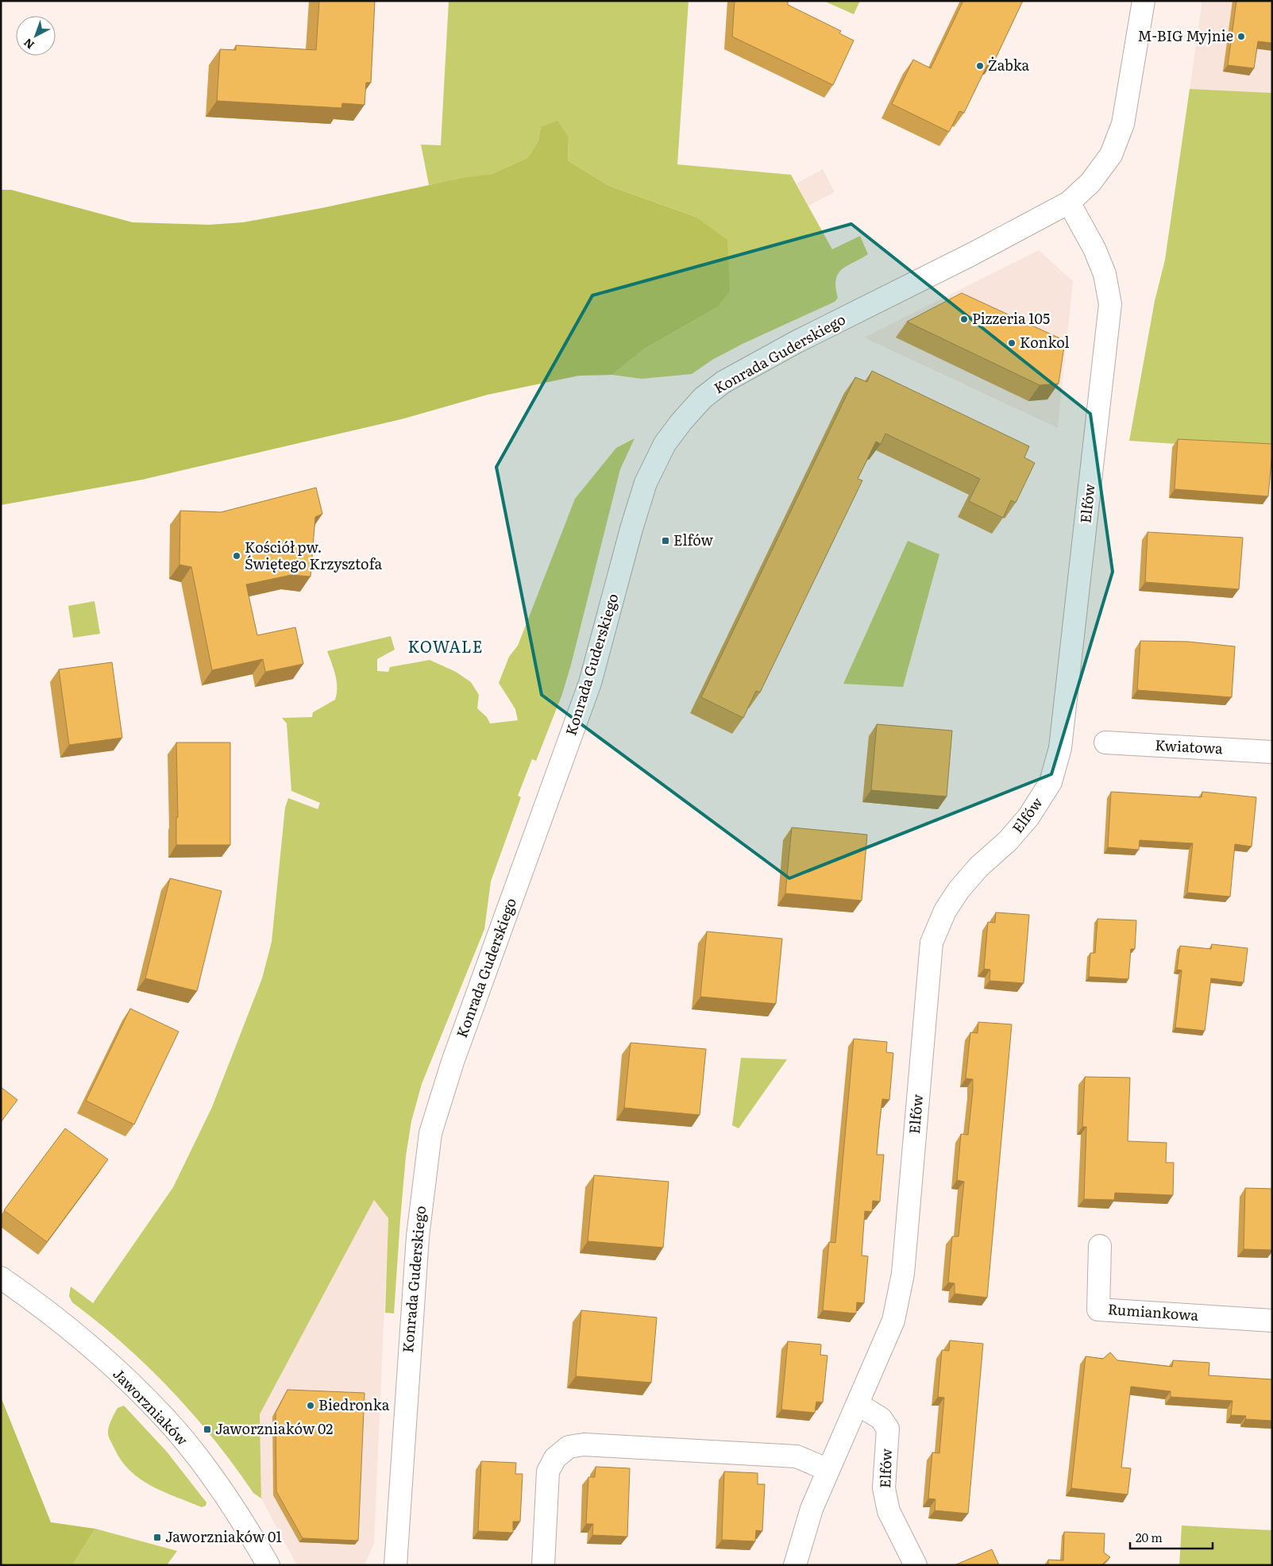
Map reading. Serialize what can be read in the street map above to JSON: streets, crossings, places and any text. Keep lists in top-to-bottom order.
{
  "streets": {
    "street": [
      "Konrada Guderskiego",
      "Elfów",
      "Kwiatowa",
      "Rumiankowa",
      "Jaworzniaków"
    ]
  },
  "crossings": [
    ["Konrada Guderskiego", "Elfów"]
  ],
  "districts": ["KOWALE"],
  "places": {
    "other": [
      "M-BIG Myjnie",
      "Żabka",
      "Pizzeria 105",
      "Konkol",
      "Kościół pw. Świętego Krzysztofa",
      "Biedronka"
    ],
    "transit": ["Elfów", "Jaworzniaków 02", "Jaworzniaków 01"]
  },
  "scale_bar": "20 m",
  "north": "bottom left"
}
